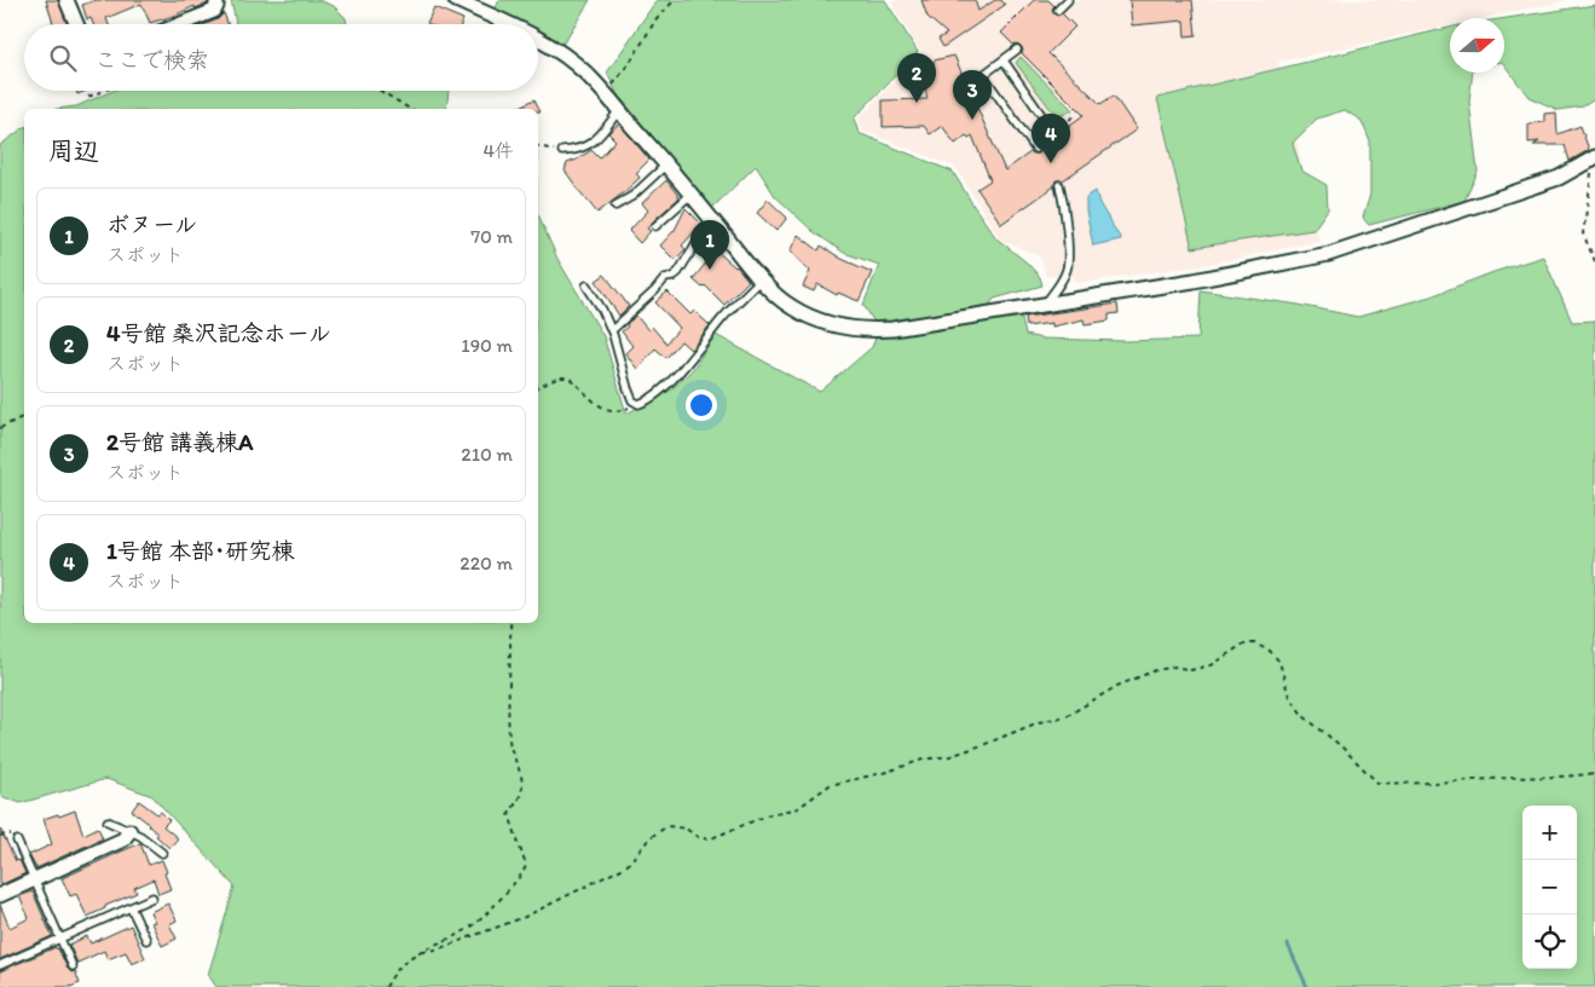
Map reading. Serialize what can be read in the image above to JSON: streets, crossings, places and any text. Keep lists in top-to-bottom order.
{
  "north": "right",
  "page": {
    "search": "ここで検索",
    "pins": [
      "2",
      "3",
      "4",
      "1"
    ],
    "heading": ["周辺", "4件"],
    "list": [
      {
        "mark": "1",
        "name": "ボヌール",
        "note": "スポット",
        "value": "70 m"
      },
      {
        "mark": "2",
        "name": "4号館 桑沢記念ホール",
        "note": "スポット",
        "value": "190 m"
      },
      {
        "mark": "3",
        "name": "2号館 講義棟A",
        "note": "スポット",
        "value": "210 m"
      },
      {
        "mark": "4",
        "name": "1号館 本部･研究棟",
        "note": "スポット",
        "value": "220 m"
      }
    ],
    "map_buttons": ["+", "−"]
  }
}
